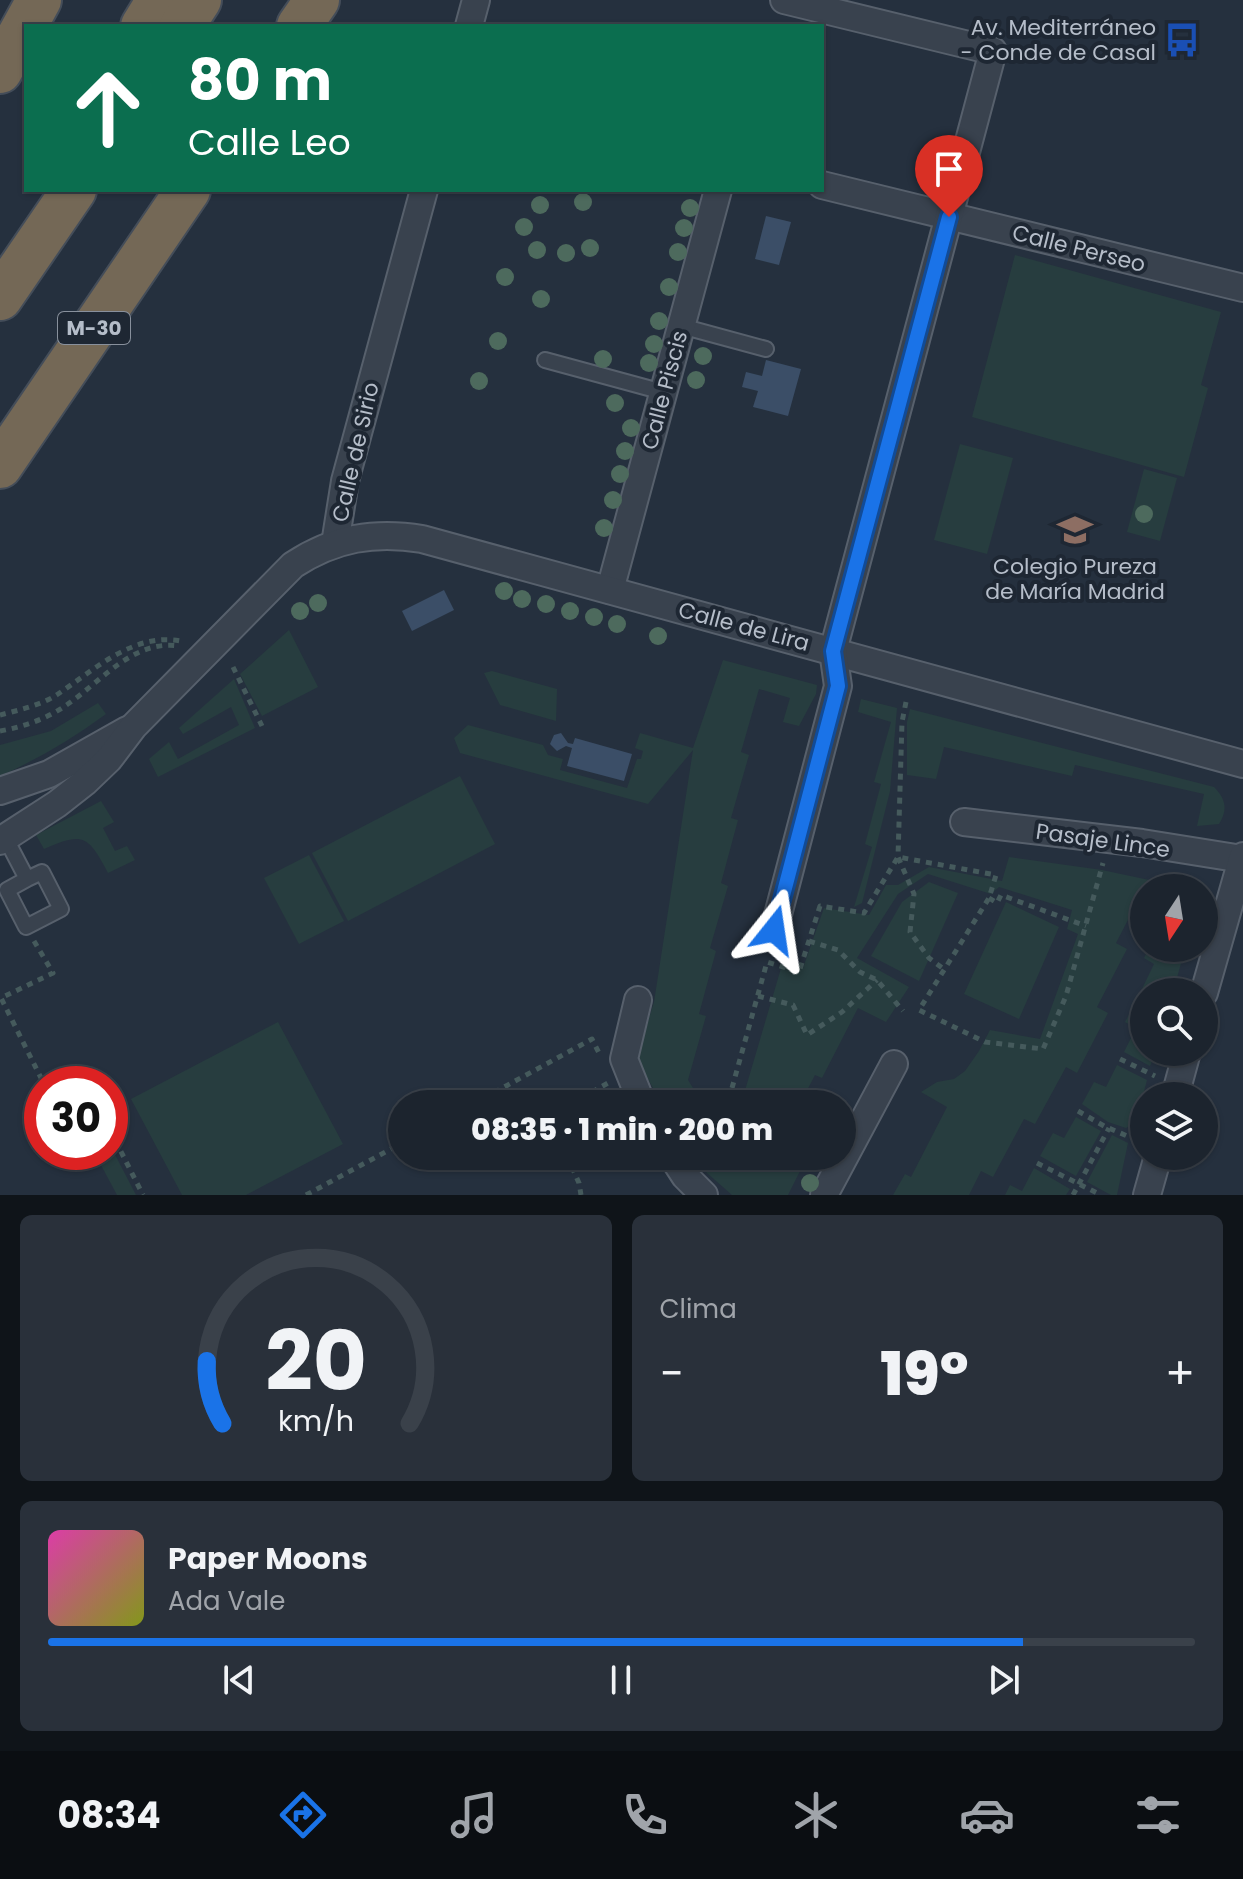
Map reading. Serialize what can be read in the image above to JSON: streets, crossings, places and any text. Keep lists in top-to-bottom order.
{
  "streets": {
    "highway": ["M-30"],
    "street": [
      "Calle Perseo",
      "Calle Piscis",
      "Calle de Sirio",
      "Calle de Lira",
      "Pasaje Lince"
    ]
  },
  "crossings": [
    ["Calle Piscis", "Calle de Lira"],
    ["Calle de Sirio", "Calle de Lira"]
  ],
  "places": {
    "bus stop": ["Av. Mediterráneo - Conde de Casal"],
    "school or university": ["Colegio Pureza de María Madrid"]
  },
  "north": "bottom",
  "page": {
    "turn": ["80 m", "Calle Leo"],
    "limit": "30",
    "trip": "08:35 · 1 min · 200 m",
    "tile": "Clima",
    "heat": ["−", "19°", "+"],
    "song": ["Paper Moons", "Ada Vale"],
    "tabs": "08:34",
    "gauge": ["20", "km/h"]
  }
}
